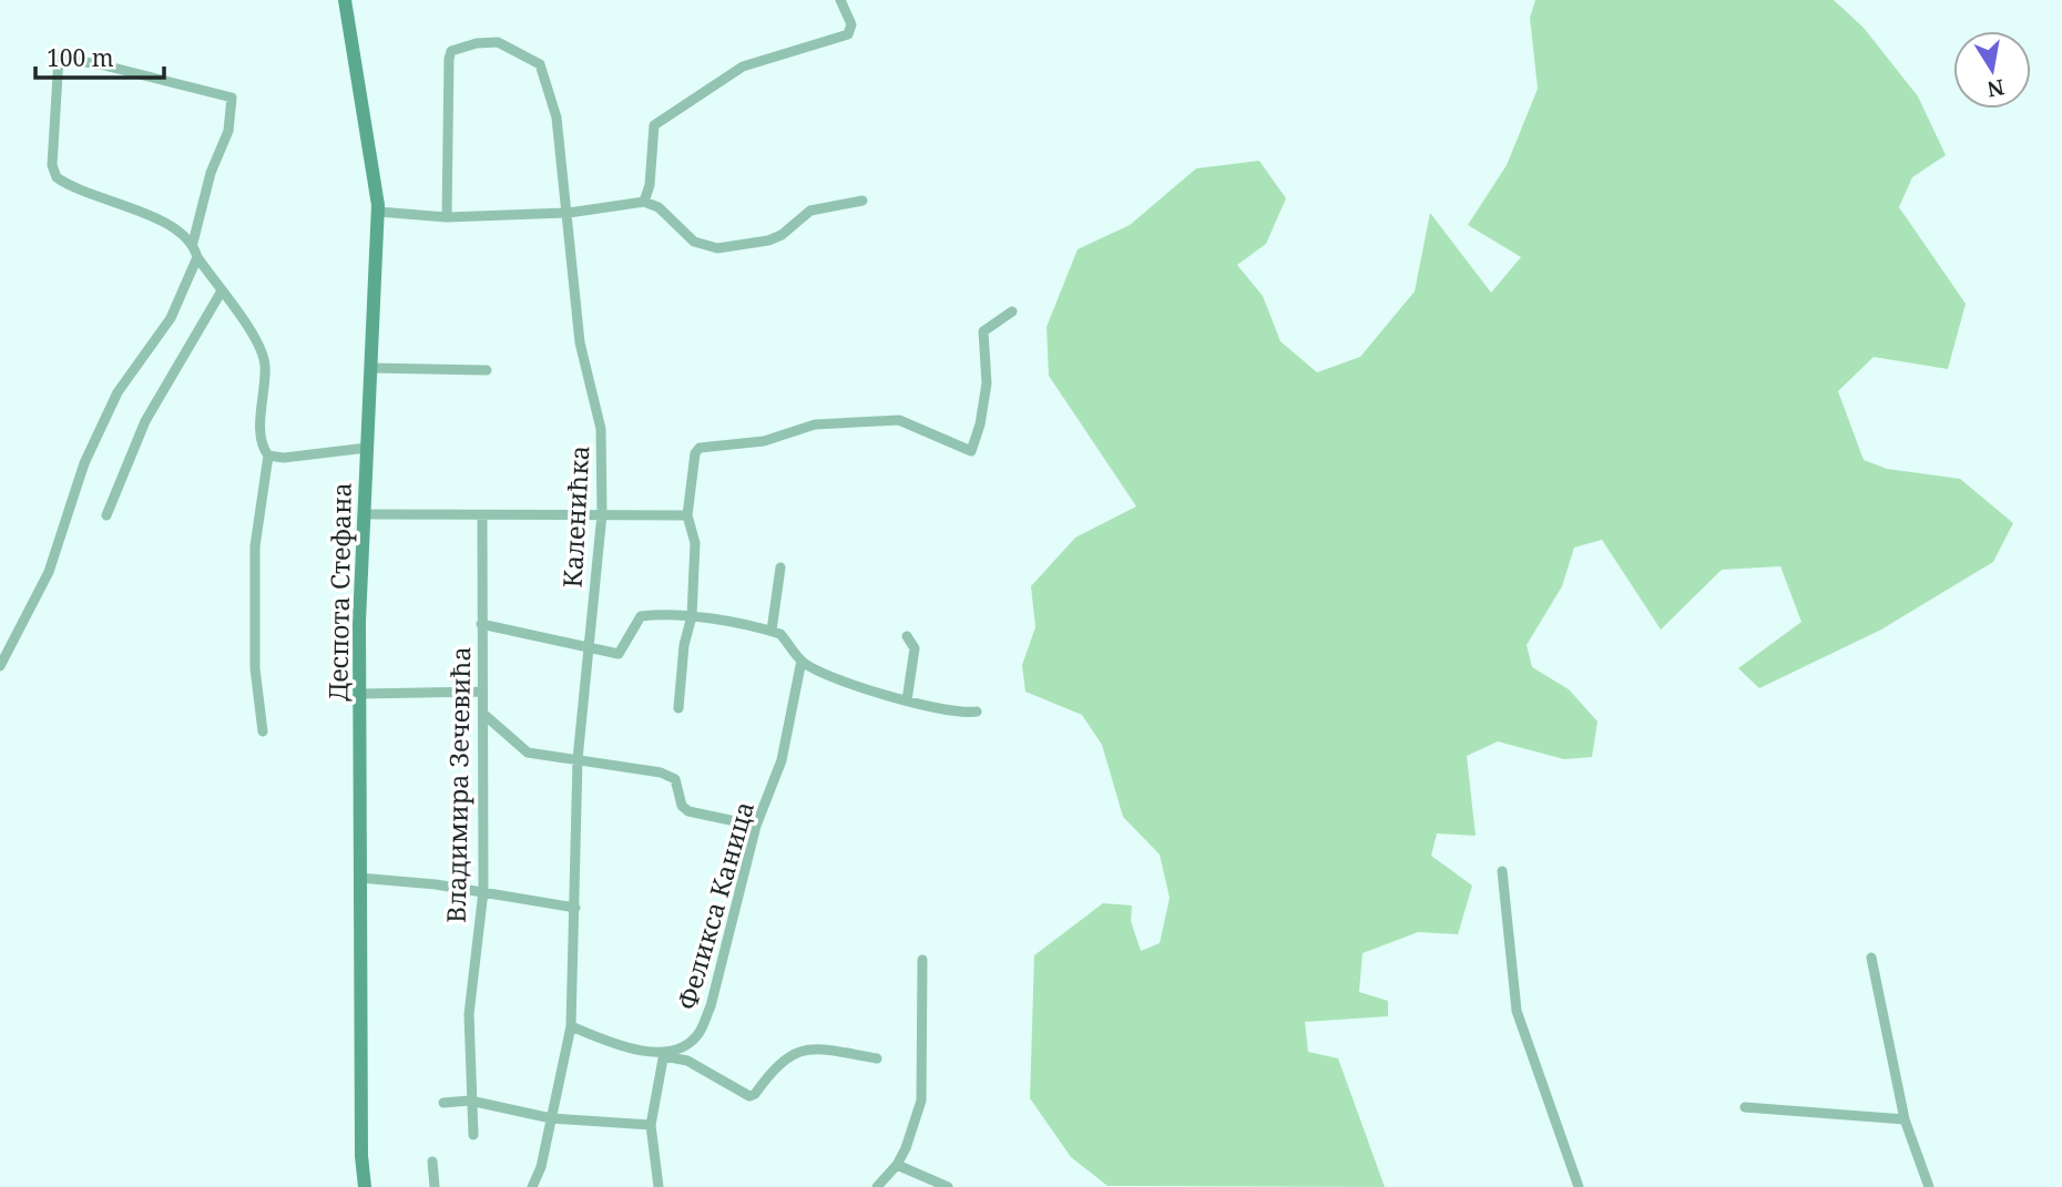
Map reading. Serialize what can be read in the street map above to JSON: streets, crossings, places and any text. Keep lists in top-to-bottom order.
{
  "streets": {
    "main road": ["Деспота Стефана"],
    "street": ["Каленићка", "Владимира Зечевића", "Феликса Каница"]
  },
  "scale_bar": "100 m",
  "north": "bottom"
}
